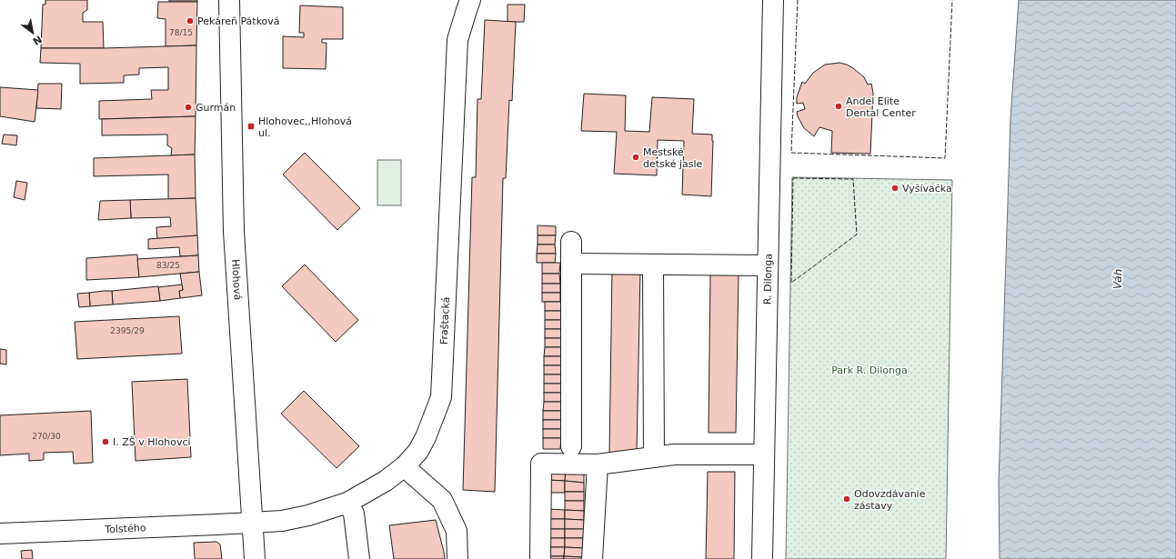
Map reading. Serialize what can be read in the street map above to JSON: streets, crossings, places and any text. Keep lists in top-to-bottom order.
{
  "streets": {
    "street": [
      "R. Dilonga",
      "Hlohová",
      "Fraštacká",
      "Tolstého"
    ]
  },
  "crossings": [
    ["Hlohová", "Fraštacká"],
    ["Hlohová", "Tolstého"],
    ["Fraštacká", "Tolstého"]
  ],
  "water": ["Váh"],
  "parks": ["Park R. Dilonga"],
  "places": {
    "other": [
      "Pekáreň Pátková",
      "Andel Elite Dental Center",
      "Gurmán",
      "Mestské detské jasle",
      "Vyšívačka",
      "I. ZŠ v Hlohovci",
      "Odovzdávanie zástavy"
    ],
    "transit": ["Hlohovec,,Hlohová ul."]
  },
  "house_numbers": [
    "78/15",
    "83/25",
    "2395/29",
    "270/30"
  ],
  "north": "bottom right"
}
